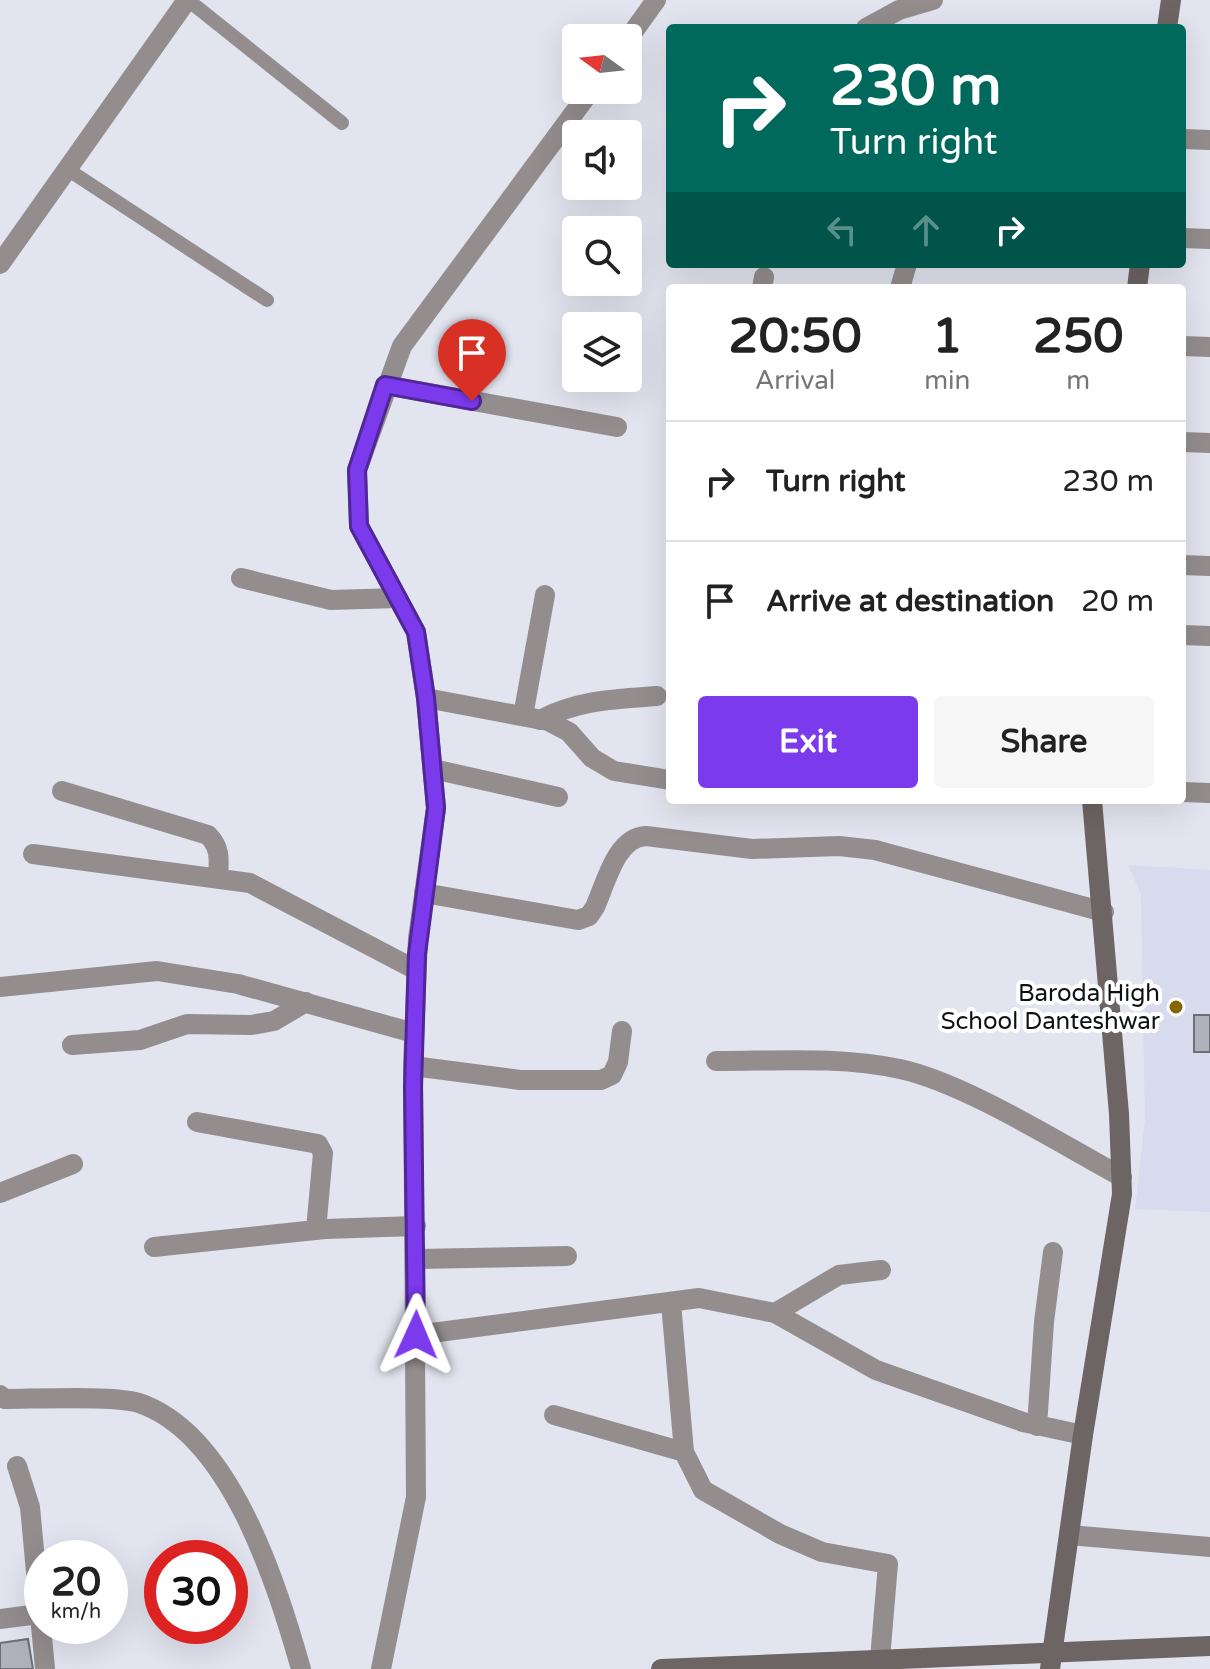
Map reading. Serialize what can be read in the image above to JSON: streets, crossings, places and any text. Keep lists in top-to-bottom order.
{
  "places": ["Baroda High School Danteshwar"],
  "north": "left",
  "page": {
    "turn": ["230 m", "Turn right"],
    "eta": [
      "20:50",
      "Arrival",
      "1",
      "min",
      "250",
      "m"
    ],
    "list": [
      {
        "name": "Turn right",
        "value": "230 m"
      },
      {
        "name": "Arrive at destination",
        "value": "20 m"
      }
    ],
    "buttons": ["Exit", "Share"],
    "speed": "20 km/h",
    "limit": "30"
  }
}
